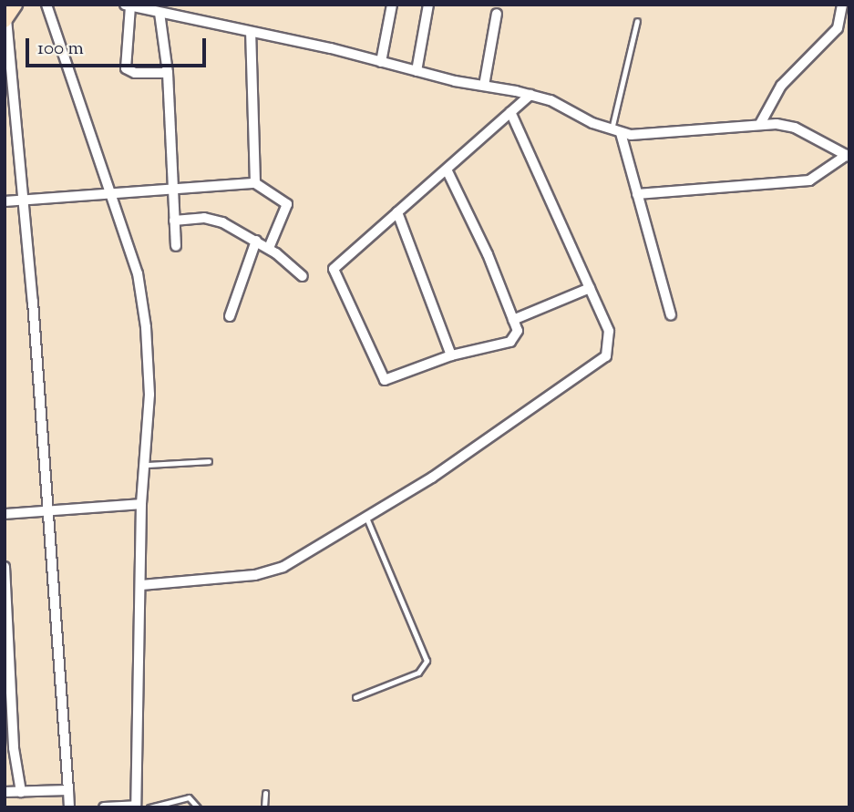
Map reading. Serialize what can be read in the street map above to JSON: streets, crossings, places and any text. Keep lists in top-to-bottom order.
{
  "scale_bar": "100 m"
}
